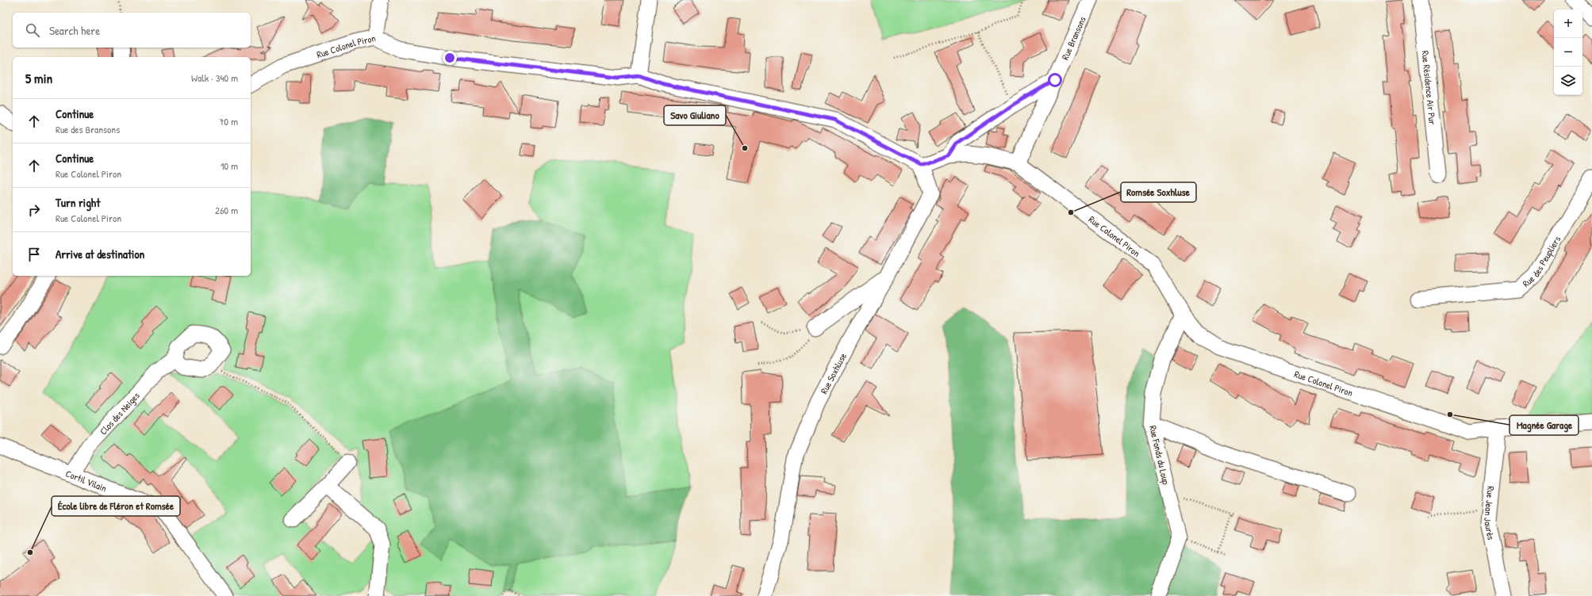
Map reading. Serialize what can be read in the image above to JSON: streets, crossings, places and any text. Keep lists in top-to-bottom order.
{
  "streets": {
    "street": [
      "Rue Bransons",
      "Rue Colonel Piron",
      "Rue Résidence Air Pur",
      "Rue des Peupliers",
      "Rue Soxhluse",
      "Clos des Neiges",
      "Rue Fonds du Loup",
      "Cortil Vilain",
      "Rue Jean Jaurès"
    ]
  },
  "crossings": [
    ["Rue Bransons", "Rue Colonel Piron"],
    ["Rue Colonel Piron", "Rue Soxhluse"],
    ["Rue Colonel Piron", "Rue Fonds du Loup"],
    ["Rue Colonel Piron", "Rue Jean Jaurès"],
    ["Clos des Neiges", "Cortil Vilain"]
  ],
  "places": [
    "Savo Giuliano",
    "Romsée Soxhluse",
    "Magnée Garage",
    "École libre de Fléron et Romsée"
  ],
  "page": {
    "map_buttons": ["+", "−"],
    "search": "Search here",
    "heading": ["5 min", "Walk · 340 m"],
    "list": [
      ["Continue", "Rue des Bransons", "70 m"],
      ["Continue", "Rue Colonel Piron", "10 m"],
      ["Turn right", "Rue Colonel Piron", "260 m"],
      "Arrive at destination"
    ]
  }
}
